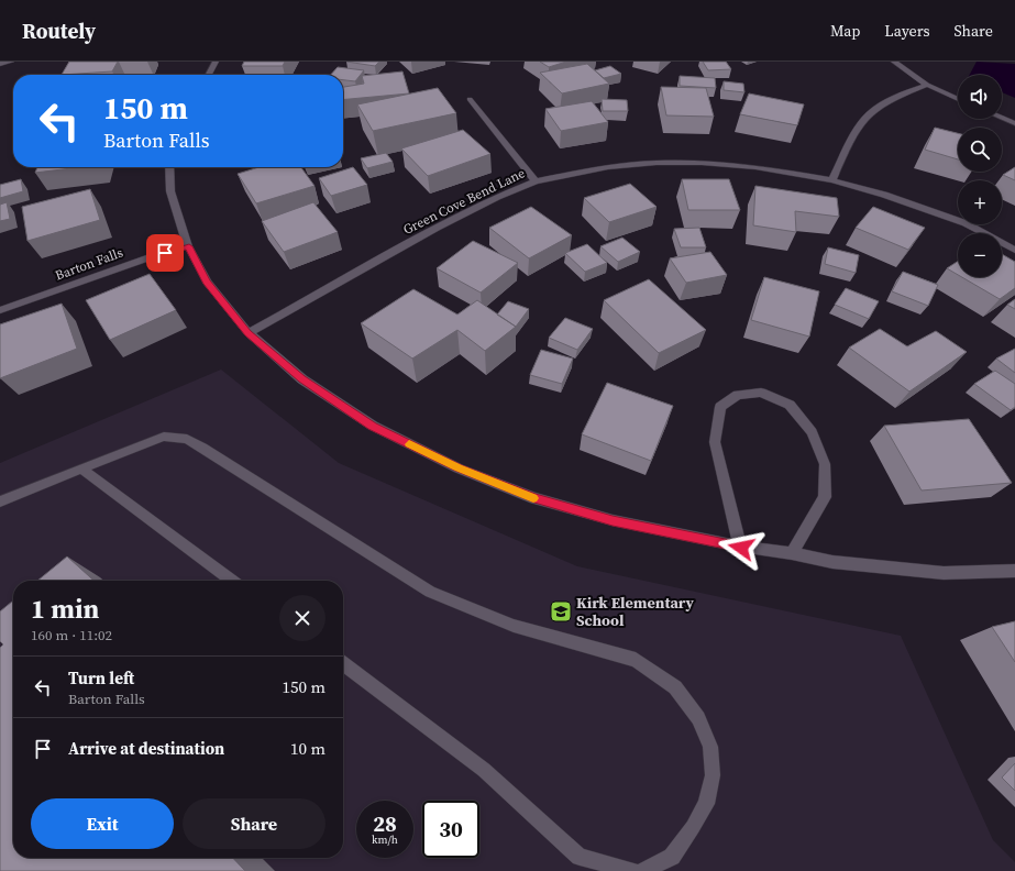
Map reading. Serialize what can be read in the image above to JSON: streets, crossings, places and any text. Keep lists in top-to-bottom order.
{
  "streets": {
    "street": ["Green Cove Bend Lane", "Barton Falls"]
  },
  "places": {
    "school or university": ["Kirk Elementary School"]
  },
  "page": {
    "header": "Routely",
    "nav": ["Map", "Layers", "Share"],
    "map_buttons": ["+", "−"],
    "turn": ["150 m", "Barton Falls"],
    "heading": ["1 min", "160 m · 11:02"],
    "list": [
      {
        "name": "Turn left",
        "note": "Barton Falls",
        "value": "150 m"
      },
      {
        "name": "Arrive at destination",
        "value": "10 m"
      }
    ],
    "buttons": ["Exit", "Share"],
    "speed": "28 km/h",
    "limit": "30"
  }
}
